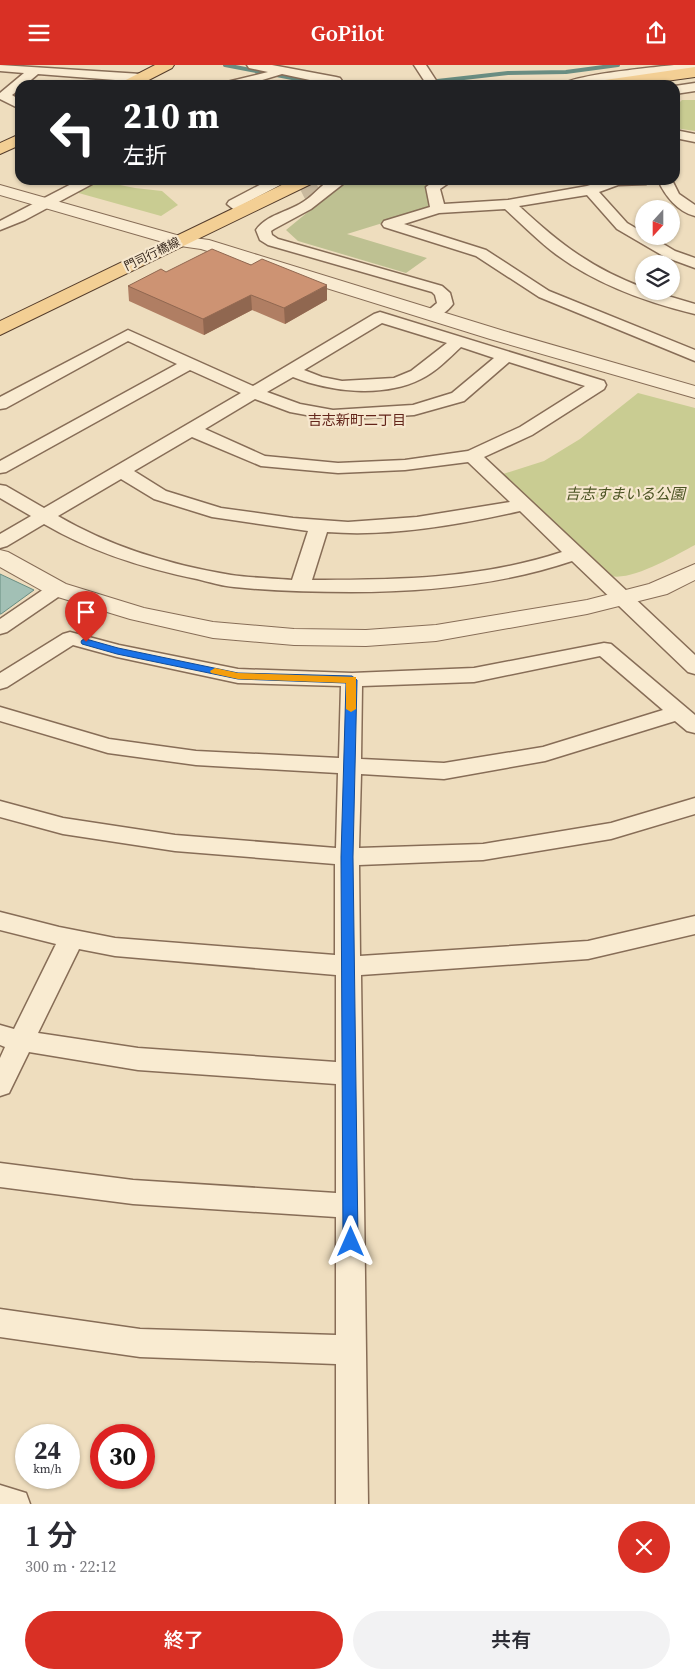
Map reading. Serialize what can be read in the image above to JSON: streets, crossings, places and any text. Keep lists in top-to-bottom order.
{
  "streets": {
    "main road": ["門司行橋線"]
  },
  "districts": ["吉志新町二丁目"],
  "parks": ["吉志すまいる公園"],
  "north": "bottom",
  "page": {
    "header": "GoPilot",
    "turn": ["210 m", "左折"],
    "speed": "24 km/h",
    "limit": "30",
    "heading": ["1 分", "300 m · 22:12"],
    "buttons": ["終了", "共有"]
  }
}
